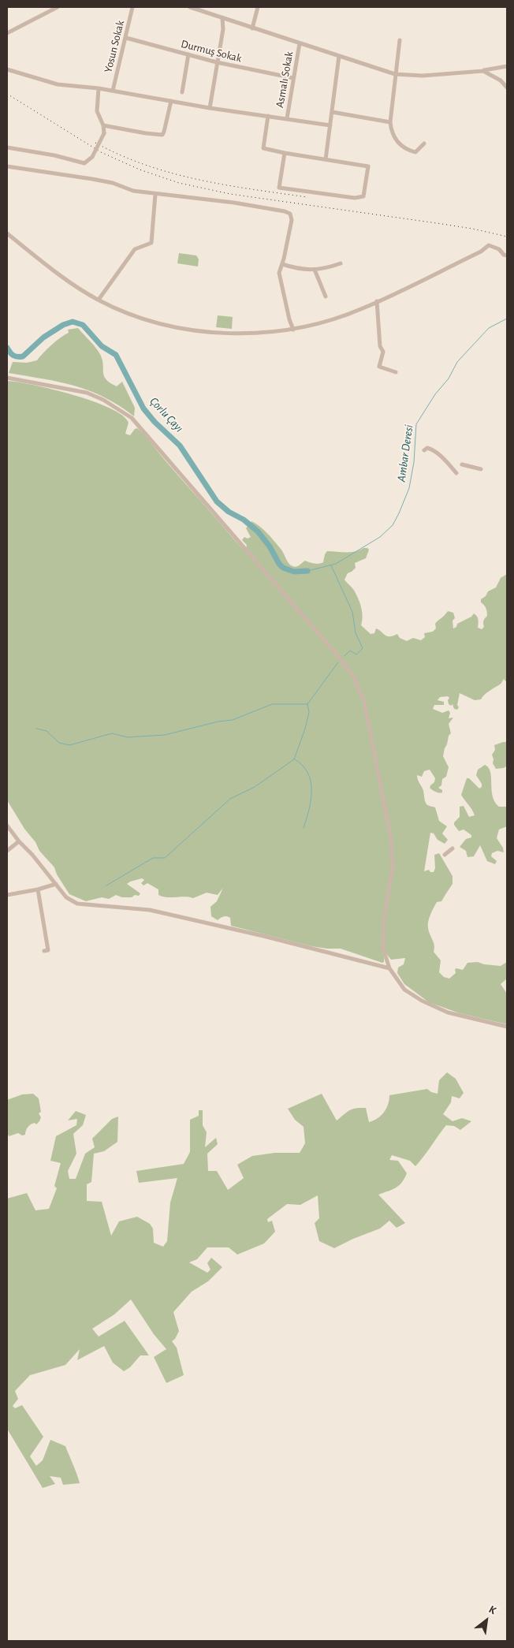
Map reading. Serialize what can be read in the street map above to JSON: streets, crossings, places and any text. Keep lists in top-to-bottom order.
{
  "streets": {
    "street": ["Yosun Sokak", "Durmuş Sokak", "Asmalı Sokak"]
  },
  "crossings": [
    ["Yosun Sokak", "Durmuş Sokak"],
    ["Durmuş Sokak", "Asmalı Sokak"]
  ],
  "water": ["Çorlu Çayı", "Ambar Deresi"],
  "north": "top right"
}
